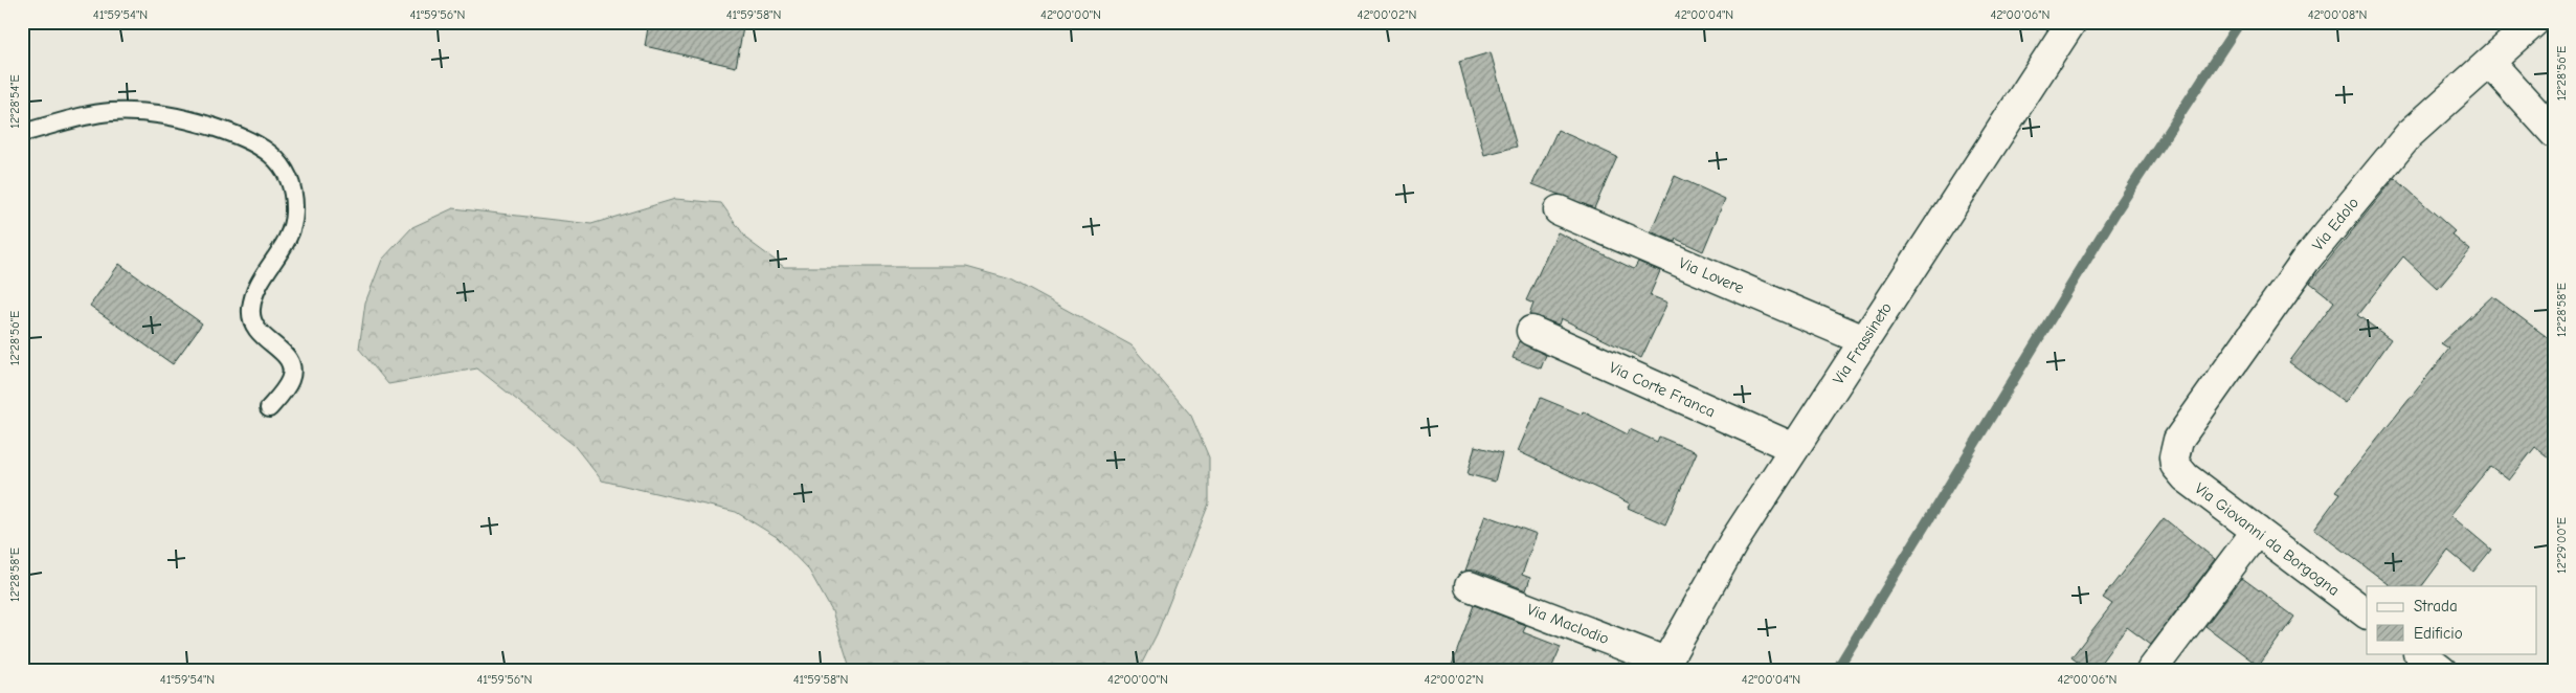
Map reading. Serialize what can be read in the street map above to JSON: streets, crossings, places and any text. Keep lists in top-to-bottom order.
{
  "streets": {
    "street": [
      "Via Edolo",
      "Via Lovere",
      "Via Frassineto",
      "Via Corte Franca",
      "Via Giovanni da Borgogna",
      "Via Maclodio"
    ]
  },
  "crossings": [
    ["Via Edolo", "Via Giovanni da Borgogna"],
    ["Via Lovere", "Via Frassineto"],
    ["Via Frassineto", "Via Corte Franca"],
    ["Via Frassineto", "Via Maclodio"]
  ],
  "legend": ["Strada", "Edificio"],
  "coordinates": [
    "41°59'54\"N",
    "41°59'56\"N",
    "41°59'58\"N",
    "42°00'00\"N",
    "42°00'02\"N",
    "42°00'04\"N",
    "42°00'06\"N",
    "42°00'08\"N",
    "12°28'56\"E",
    "12°28'54\"E",
    "12°28'58\"E",
    "12°29'00\"E"
  ]
}
